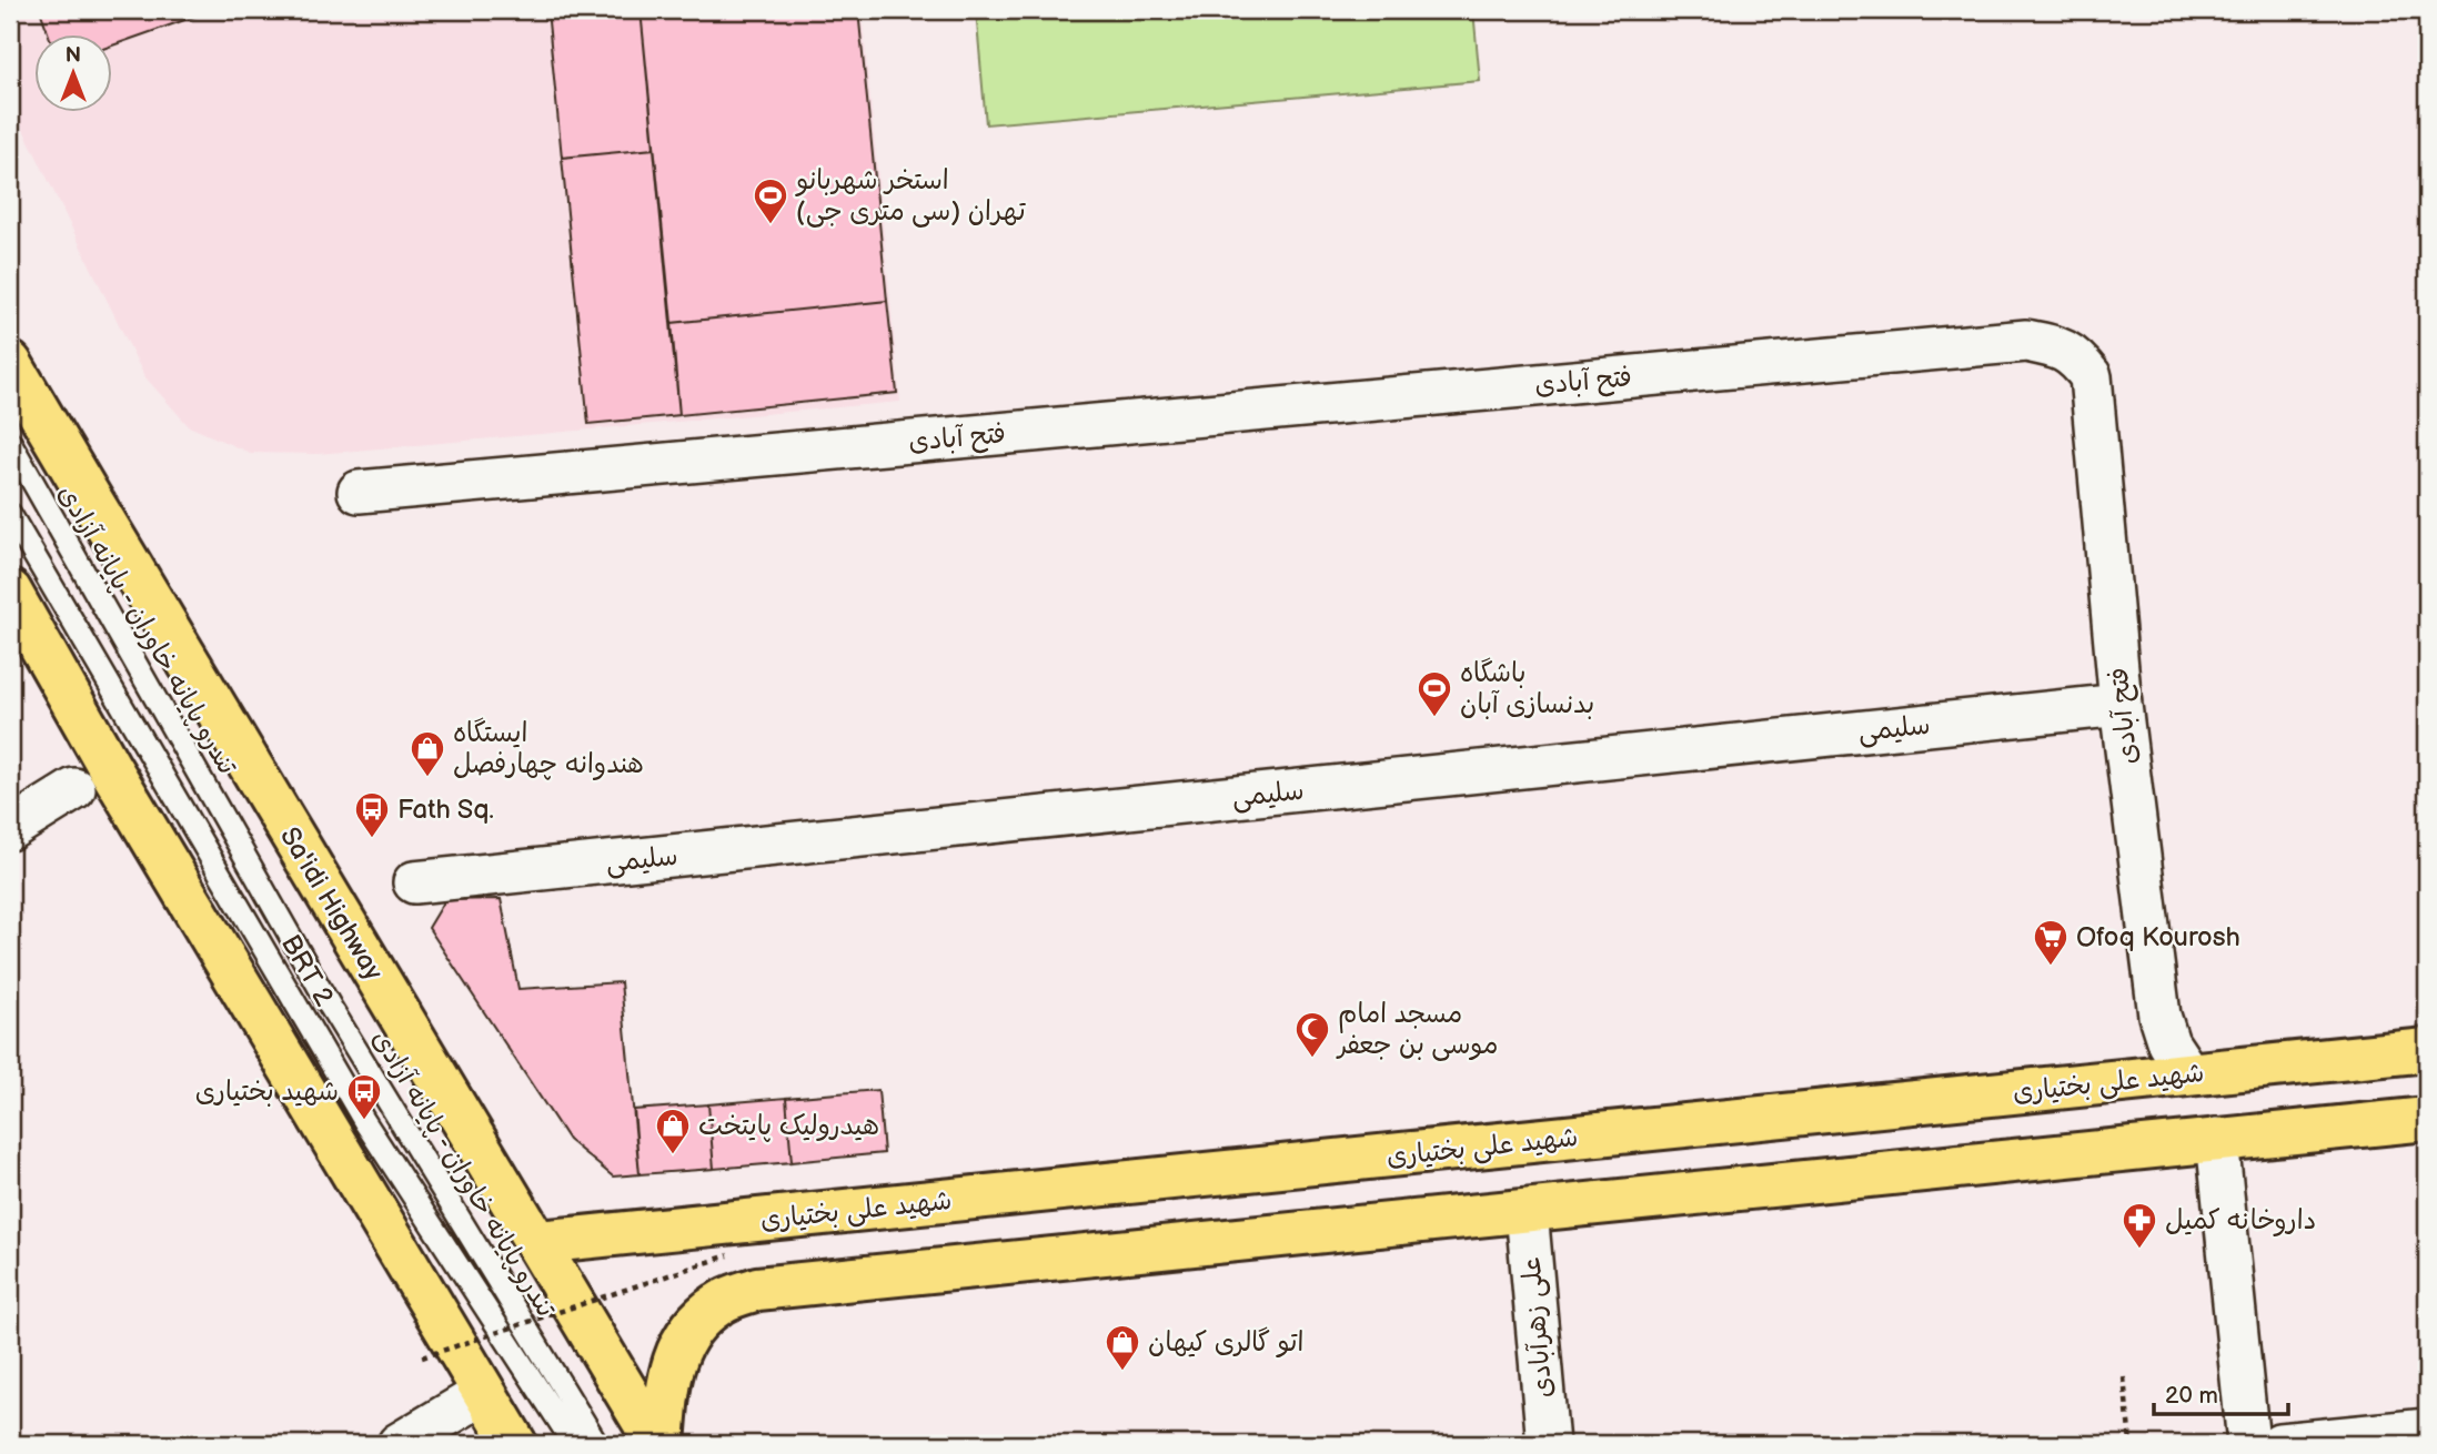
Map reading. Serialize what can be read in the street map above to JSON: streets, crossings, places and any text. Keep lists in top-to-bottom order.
{
  "streets": {
    "main road": ["Sa'idi Highway", "شهید علی بختیاری"],
    "street": ["فتح آبادی", "سلیمی", "علی زهرآبادی"],
    "lane": ["تندرو پایانه خاوران - پایانه آزادی", "BRT 2"]
  },
  "crossings": [
    ["فتح آبادی", "سلیمی"],
    ["فتح آبادی", "شهید علی بختیاری"],
    ["Sa'idi Highway", "شهید علی بختیاری"]
  ],
  "places": {
    "sports": ["استخر شهربانو تهران (سی متری جی)", "باشگاه بدنسازی آبان"],
    "shop": ["ایستگاه هندوانه چهارفصل", "هیدرولیک پایتخت", "اتو گالری کیهان"],
    "bus stop": ["Fath Sq.", "شهید بختیاری"],
    "supermarket": ["Ofoq Kourosh"],
    "mosque": ["مسجد امام موسی بن جعفر"],
    "pharmacy": ["داروخانه کمیل"]
  },
  "scale_bar": "20 m",
  "north": "top"
}
